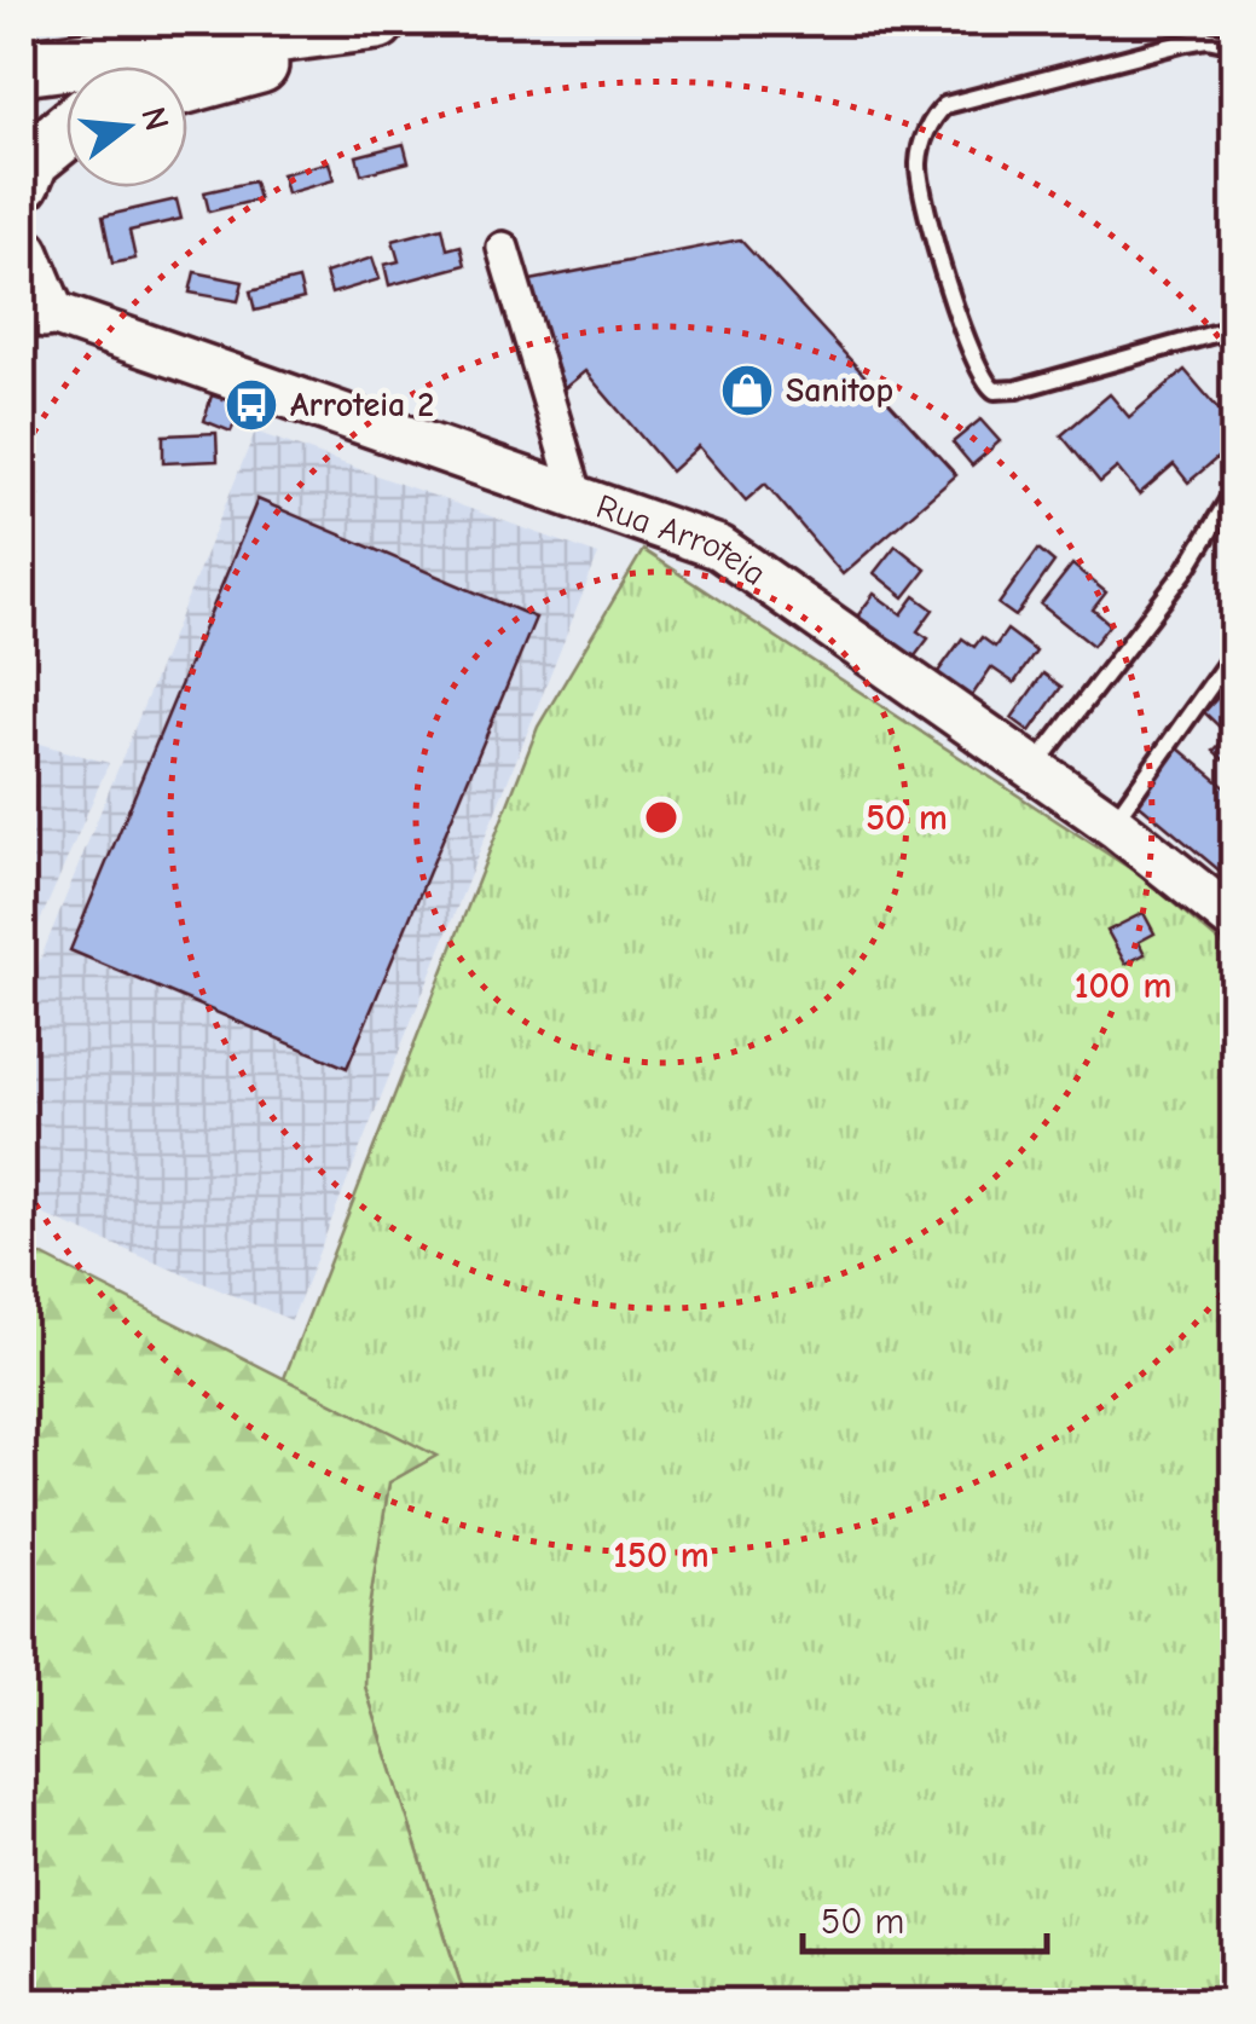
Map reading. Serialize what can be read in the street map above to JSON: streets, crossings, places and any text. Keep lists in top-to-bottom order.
{
  "streets": {
    "street": ["Rua Arroteia"]
  },
  "places": {
    "shop": ["Sanitop"],
    "bus stop": ["Arroteia 2"]
  },
  "scale_bar": "50 m",
  "north": "right",
  "rings": ["50 m", "100 m", "150 m"]
}
